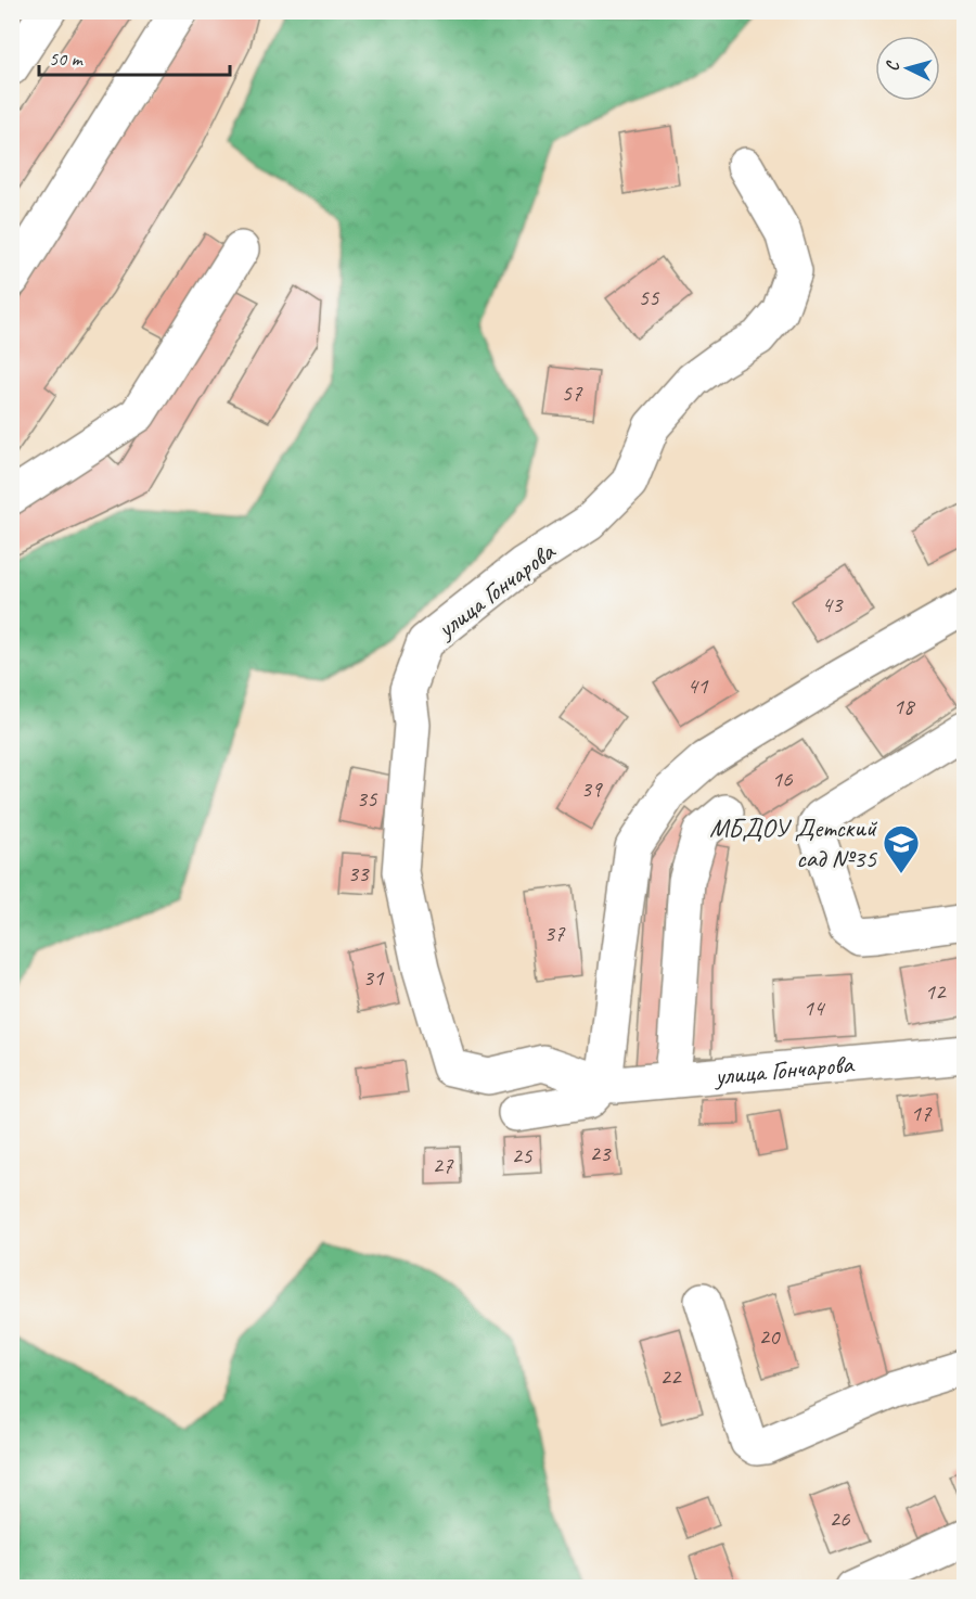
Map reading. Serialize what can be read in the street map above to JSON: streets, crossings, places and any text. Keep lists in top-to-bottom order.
{
  "streets": {
    "street": ["улица Гончарова"]
  },
  "places": {
    "school or university": ["МБДОУ Детский сад №35"]
  },
  "house_numbers": [
    "55",
    "57",
    "43",
    "41",
    "18",
    "16",
    "39",
    "35",
    "33",
    "37",
    "31",
    "12",
    "14",
    "17",
    "23",
    "25",
    "27",
    "20",
    "22",
    "26"
  ],
  "scale_bar": "50 m",
  "north": "left"
}
